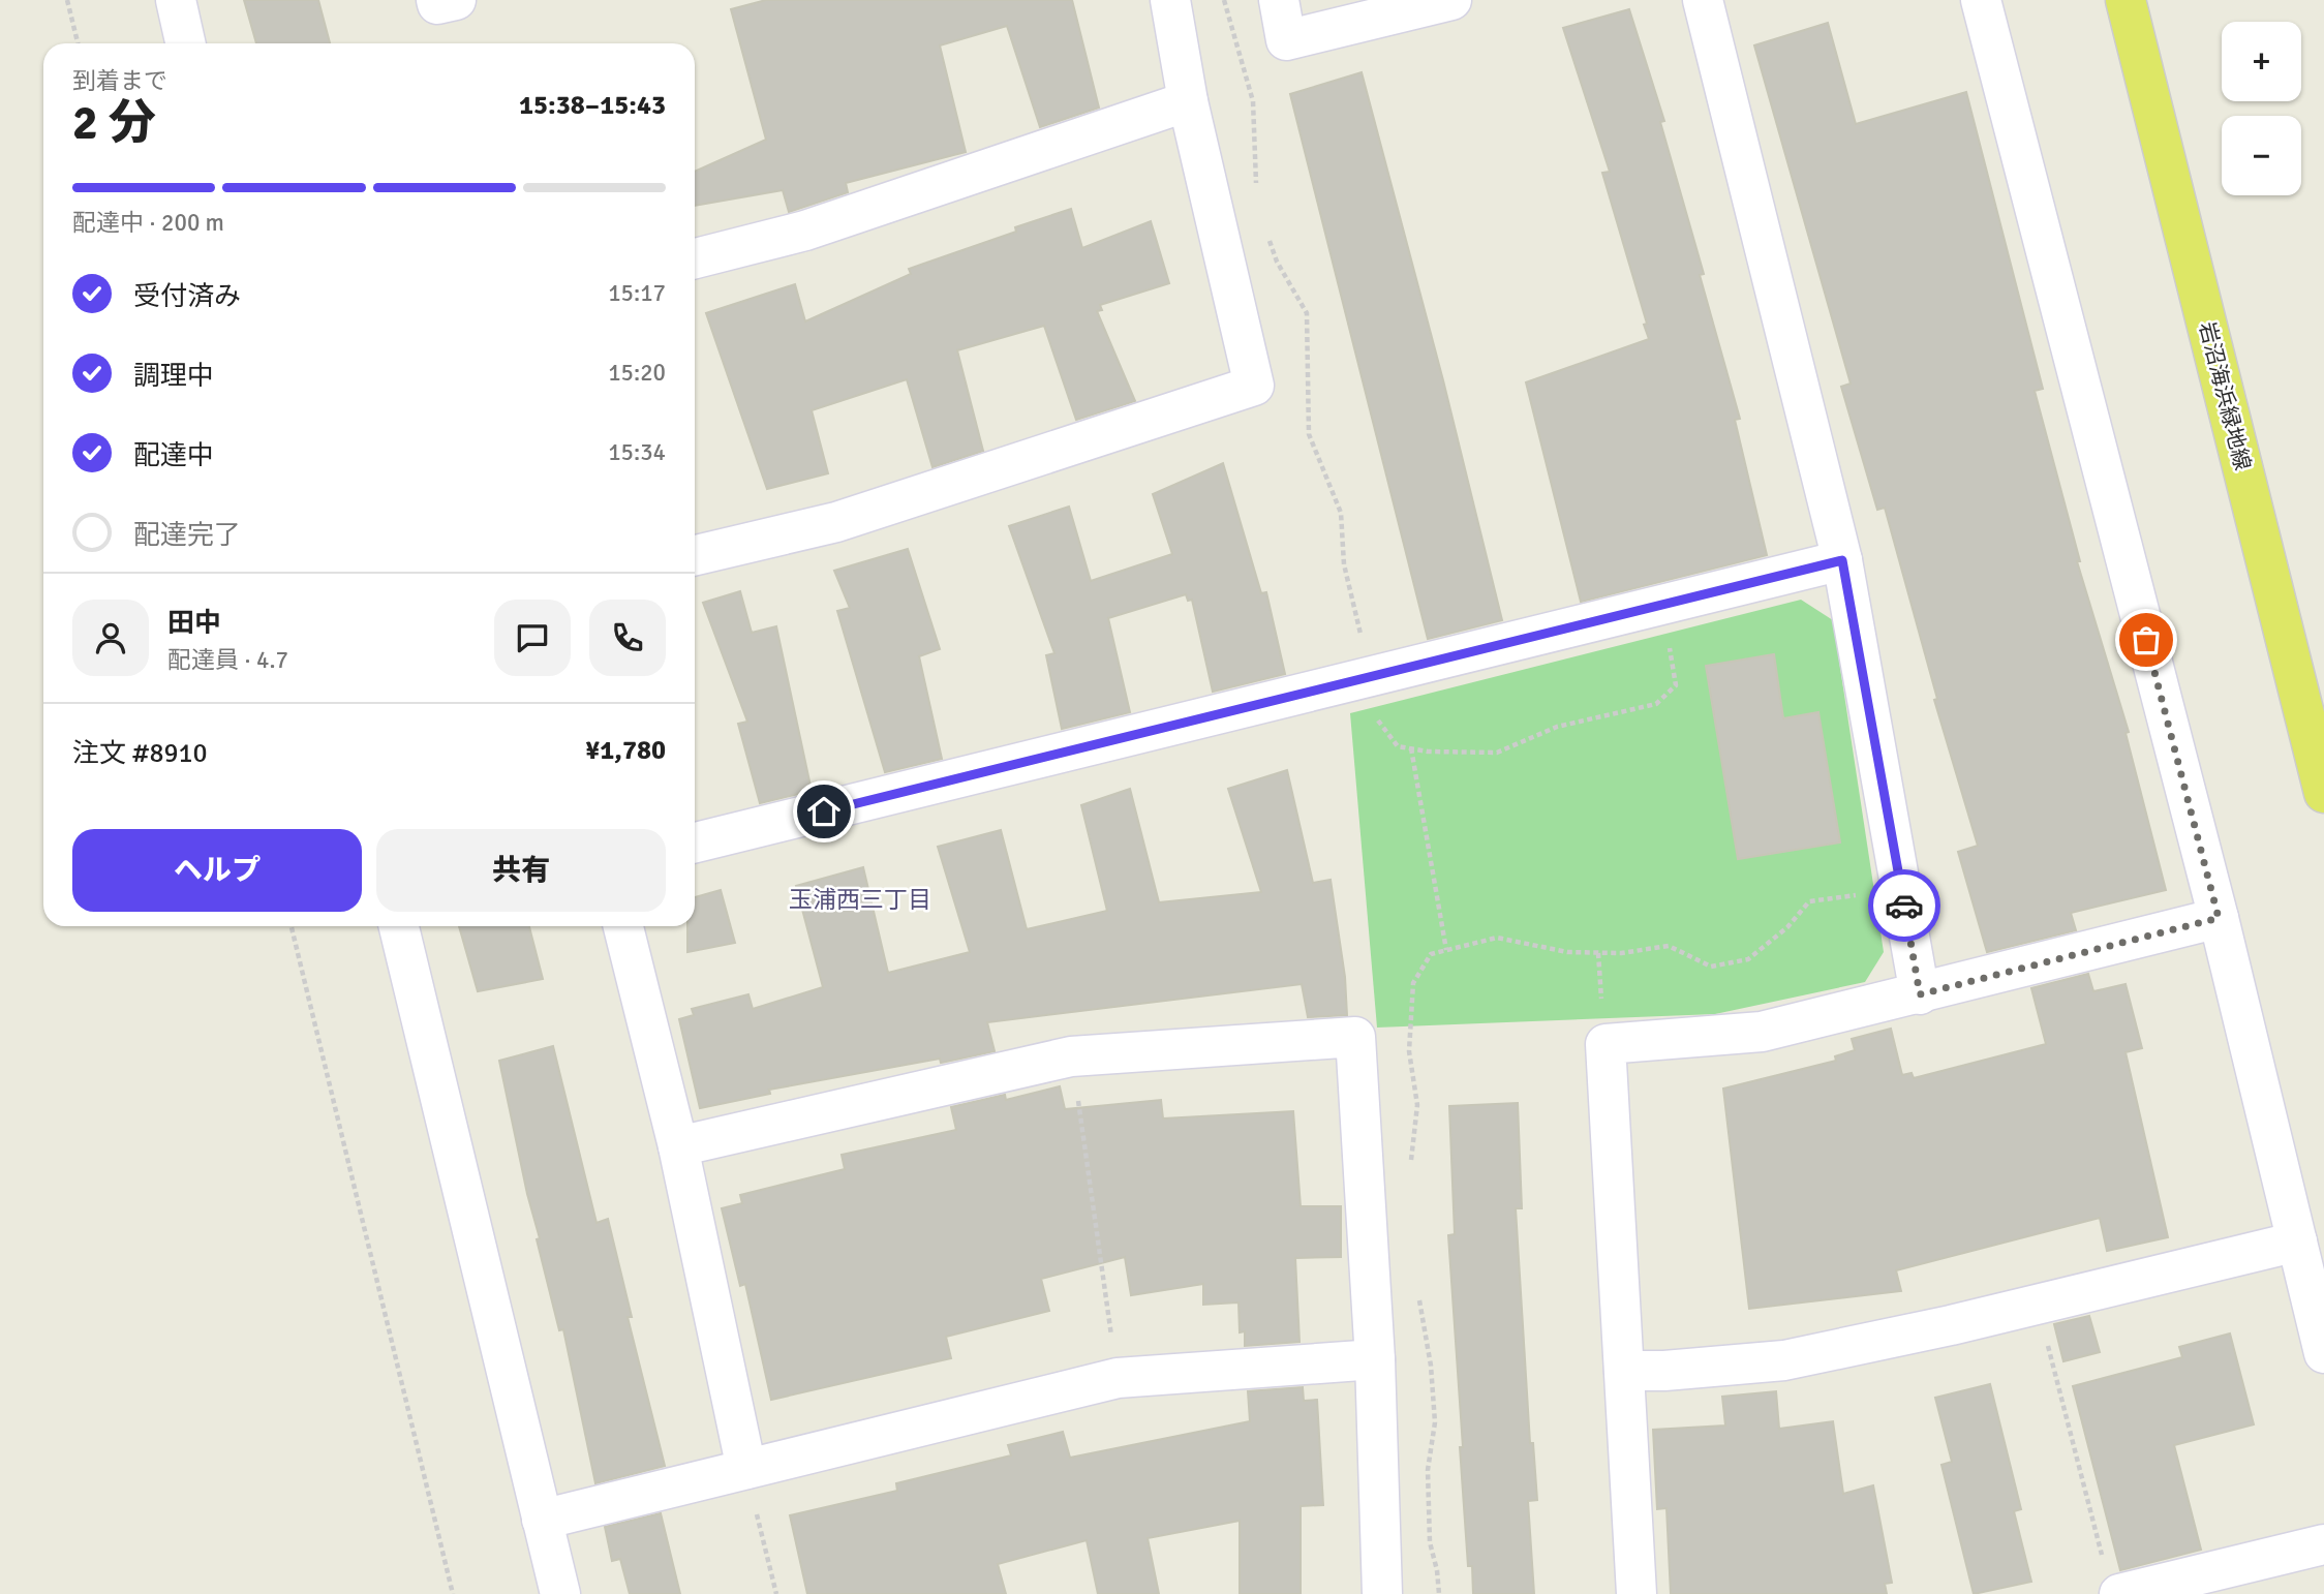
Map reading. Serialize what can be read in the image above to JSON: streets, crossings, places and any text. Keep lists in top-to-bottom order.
{
  "streets": {
    "main road": ["岩沼海浜緑地線"]
  },
  "districts": ["玉浦西三丁目"],
  "page": {
    "map_buttons": ["+", "−"],
    "heading": ["2 分", "到着まで", "15:38–15:43"],
    "panel": [
      "田中",
      "配達員 · 4.7",
      "注文 #8910",
      "¥1,780"
    ],
    "bar": "配達中 · 200 m",
    "list": [
      ["受付済み", "15:17"],
      ["調理中", "15:20"],
      ["配達中", "15:34"],
      "配達完了"
    ],
    "buttons": ["ヘルプ", "共有"]
  }
}
